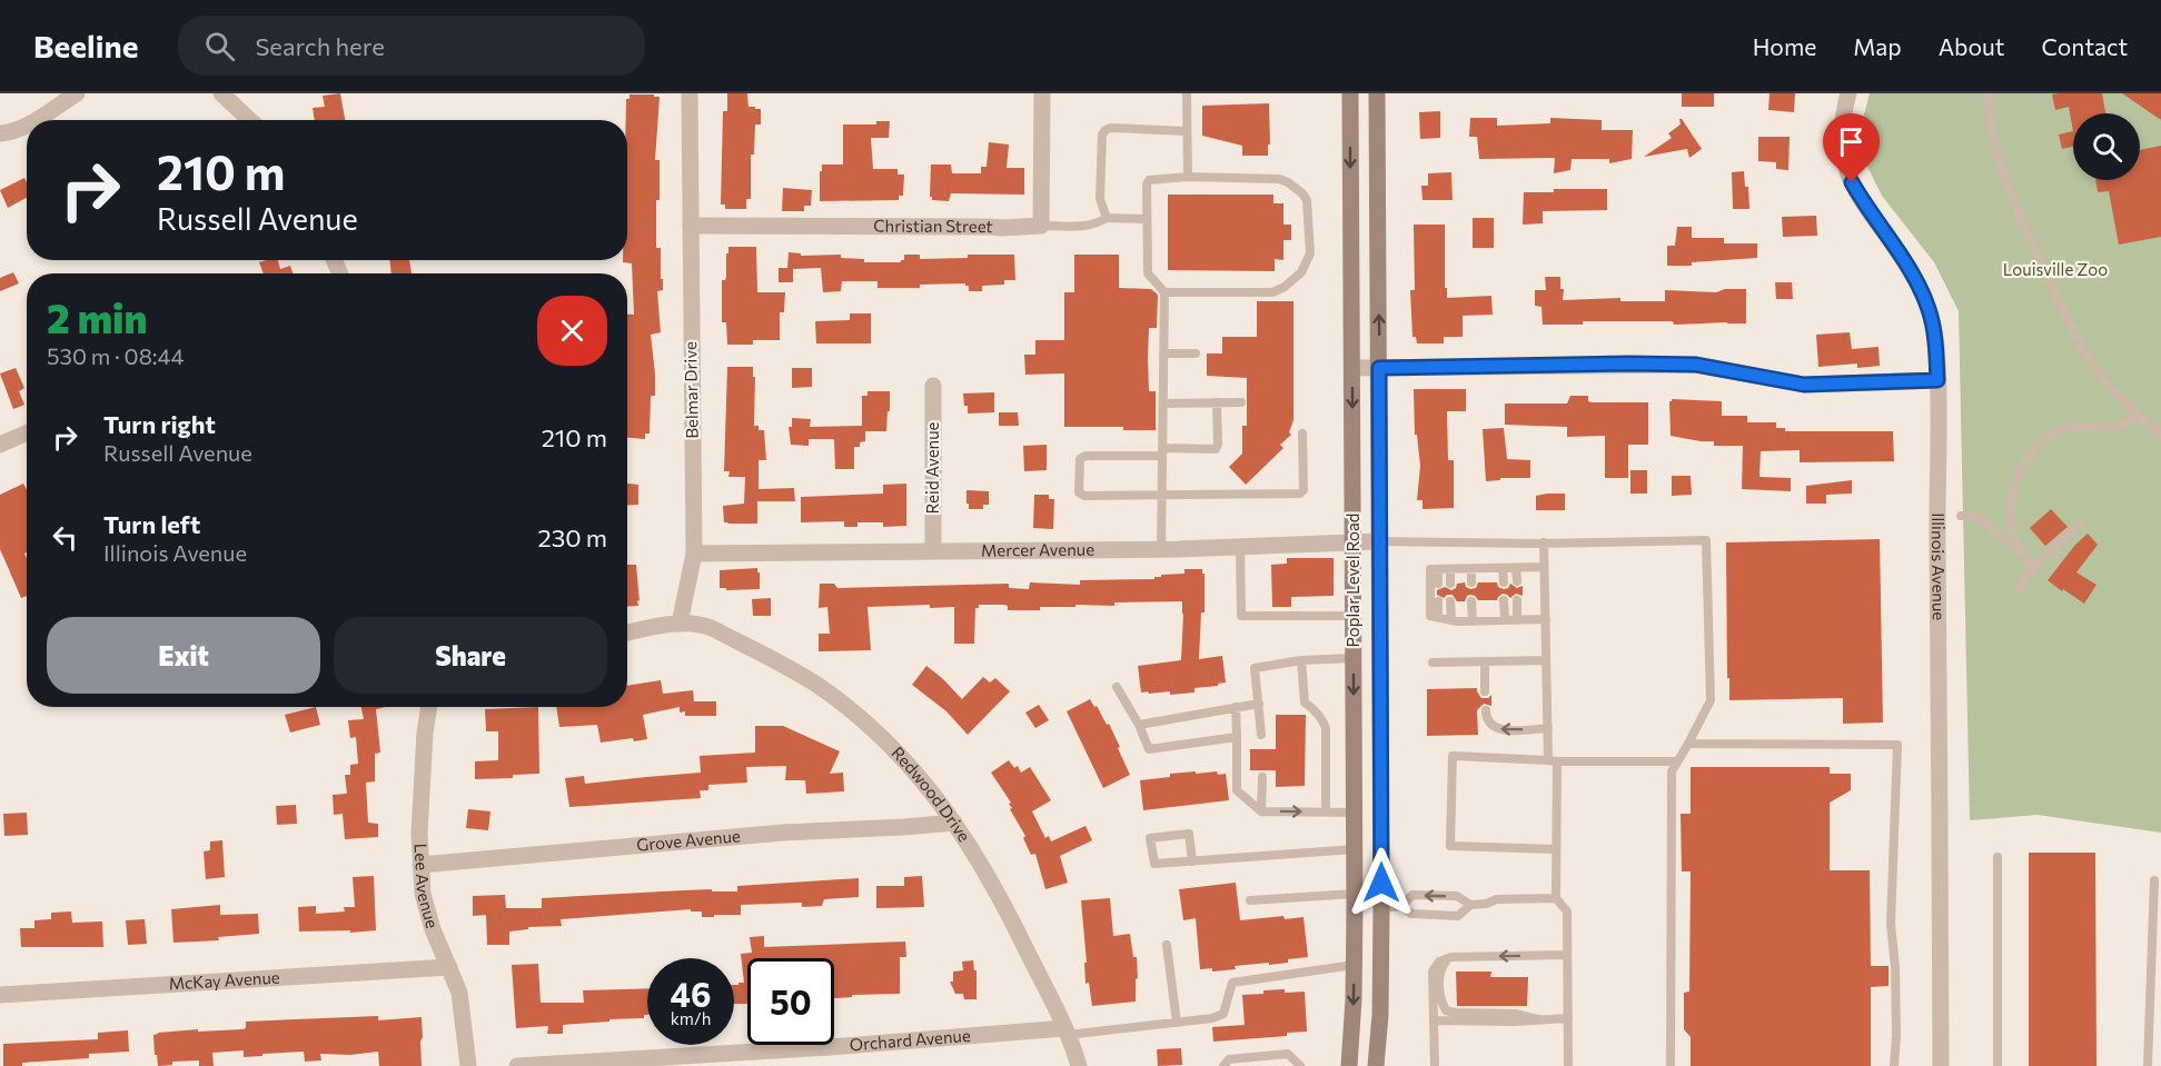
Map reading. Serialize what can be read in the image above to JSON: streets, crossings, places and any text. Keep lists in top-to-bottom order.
{
  "streets": {
    "main road": ["Poplar Level Road"],
    "street": [
      "Christian Street",
      "Belmar Drive",
      "Reid Avenue",
      "Mercer Avenue",
      "Illinois Avenue",
      "Redwood Drive",
      "Grove Avenue",
      "Lee Avenue",
      "McKay Avenue",
      "Orchard Avenue"
    ]
  },
  "crossings": [
    ["Christian Street", "Belmar Drive"],
    ["Belmar Drive", "Mercer Avenue"],
    ["Belmar Drive", "Redwood Drive"],
    ["Reid Avenue", "Mercer Avenue"],
    ["Mercer Avenue", "Poplar Level Road"],
    ["Redwood Drive", "Grove Avenue"],
    ["Redwood Drive", "Orchard Avenue"],
    ["Grove Avenue", "Lee Avenue"],
    ["Lee Avenue", "McKay Avenue"]
  ],
  "parks": ["Louisville Zoo"],
  "page": {
    "header": "Beeline",
    "search": "Search here",
    "nav": [
      "Home",
      "Map",
      "About",
      "Contact"
    ],
    "turn": ["210 m", "Russell Avenue"],
    "heading": ["2 min", "530 m · 08:44"],
    "list": [
      {
        "name": "Turn right",
        "note": "Russell Avenue",
        "value": "210 m"
      },
      {
        "name": "Turn left",
        "note": "Illinois Avenue",
        "value": "230 m"
      }
    ],
    "buttons": ["Exit", "Share"],
    "speed": "46 km/h",
    "limit": "50"
  }
}
